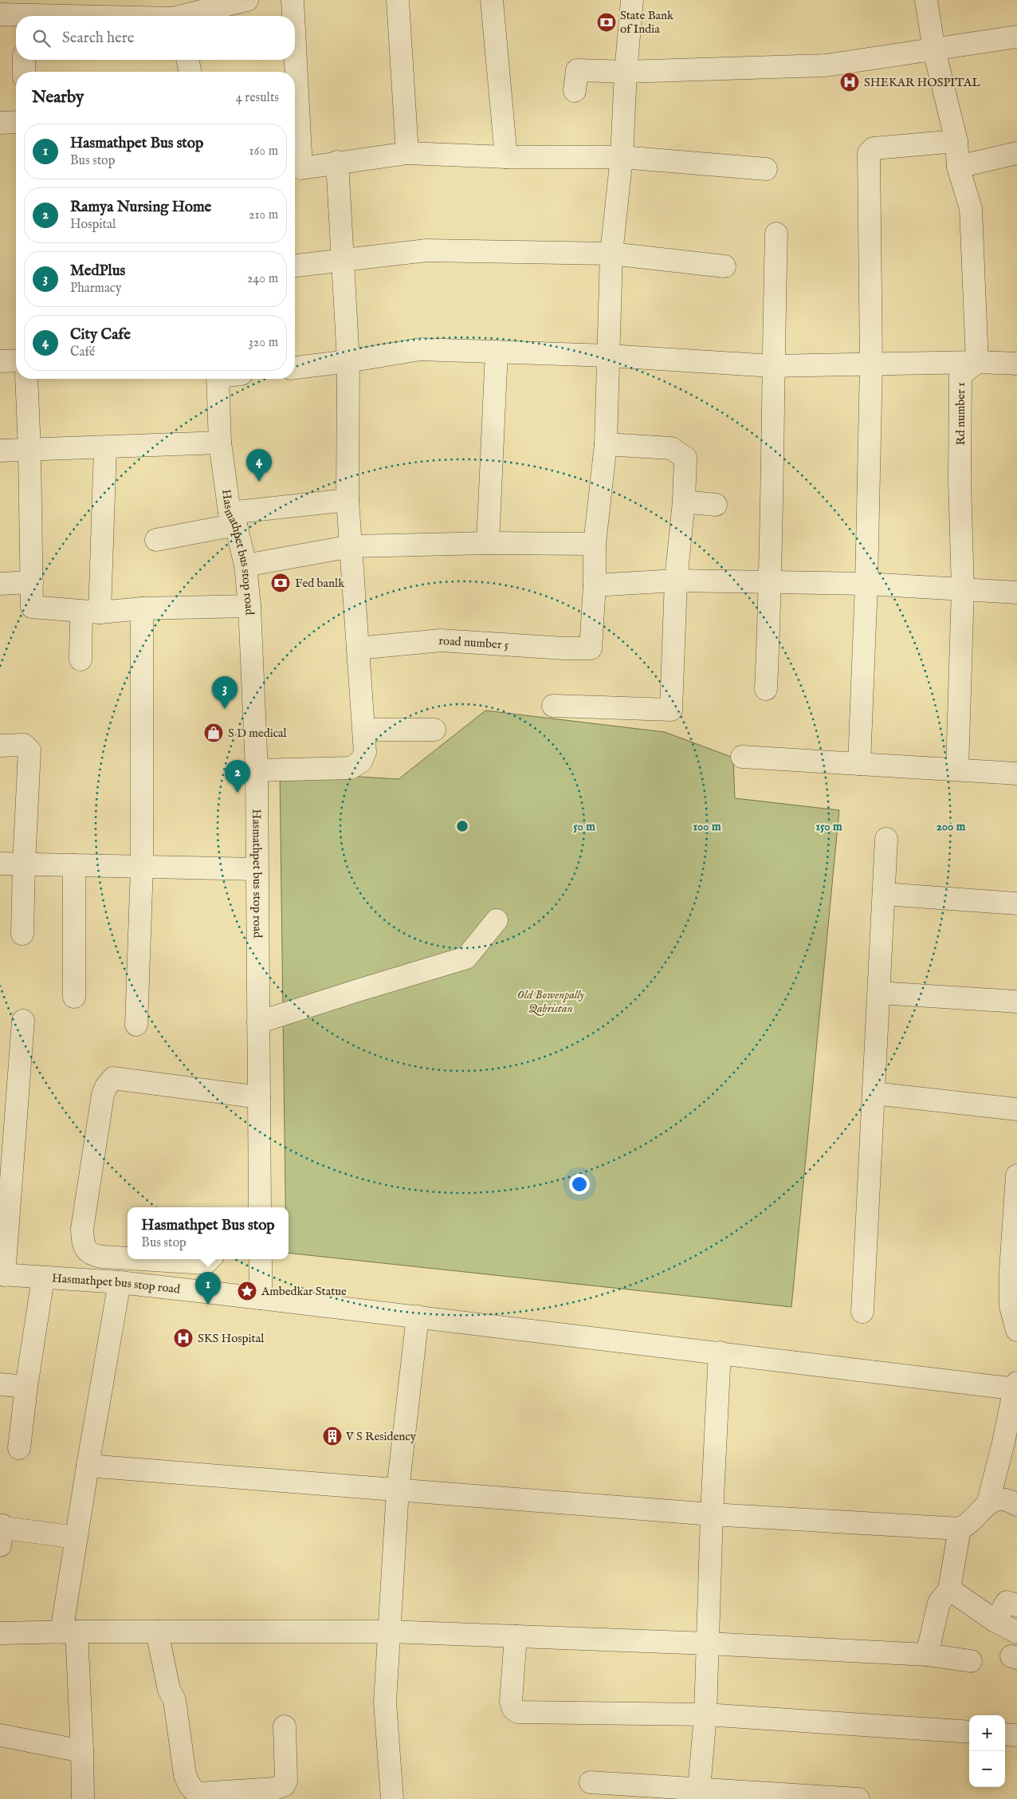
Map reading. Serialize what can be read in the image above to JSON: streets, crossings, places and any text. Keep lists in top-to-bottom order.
{
  "streets": {
    "street": ["Rd number 1", "Hasmathpet bus stop road", "road number 5"]
  },
  "parks": ["Old Bowenpally Qabristan"],
  "places": {
    "bank": ["State Bank of India", "Fed banlk"],
    "hospital": ["SHEKAR HOSPITAL", "SKS Hospital"],
    "shop": ["S D medical"],
    "place": ["Ambedkar Statue"],
    "building": ["V S Residency"]
  },
  "page": {
    "search": "Search here",
    "heading": ["Nearby", "4 results"],
    "list": [
      {
        "mark": "1",
        "name": "Hasmathpet Bus stop",
        "note": "Bus stop",
        "value": "160 m"
      },
      {
        "mark": "2",
        "name": "Ramya Nursing Home",
        "note": "Hospital",
        "value": "210 m"
      },
      {
        "mark": "3",
        "name": "MedPlus",
        "note": "Pharmacy",
        "value": "240 m"
      },
      {
        "mark": "4",
        "name": "City Cafe",
        "note": "Café",
        "value": "320 m"
      }
    ],
    "pins": [
      "4",
      "3",
      "2",
      "1"
    ],
    "popup": ["Hasmathpet Bus stop", "Bus stop"],
    "map_buttons": ["+", "−"]
  },
  "rings": [
    "50 m",
    "100 m",
    "150 m",
    "200 m"
  ]
}
